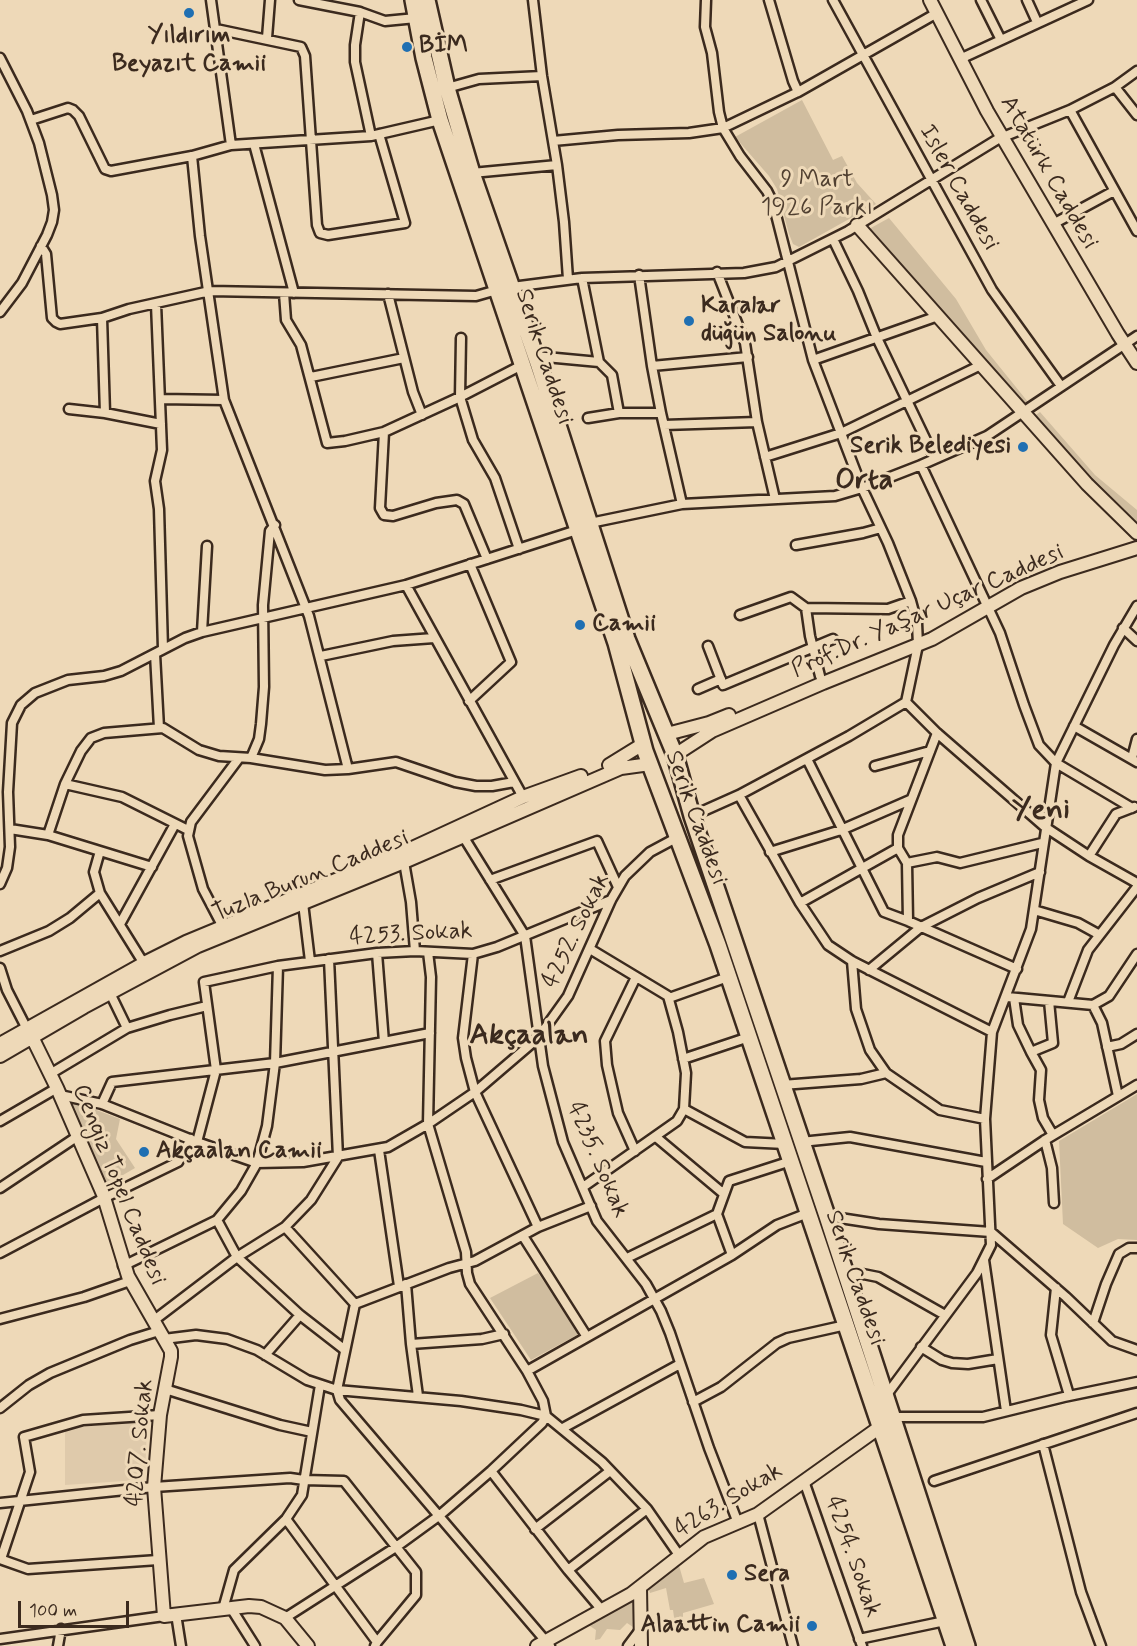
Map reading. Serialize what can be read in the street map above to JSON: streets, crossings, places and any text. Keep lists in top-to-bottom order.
{
  "streets": {
    "highway": ["Serik Caddesi"],
    "main road": [
      "Atatürk Caddesi",
      "Prof.Dr. Yaşar Uçar Caddesi",
      "Tuzla Burun Caddesi",
      "Cengiz Topel Caddesi",
      "4207. Sokak",
      "4263. Sokak"
    ],
    "street": [
      "Isler Caddesi",
      "4252. Sokak",
      "4253. Sokak",
      "4235. Sokak",
      "4254. Sokak"
    ]
  },
  "crossings": [
    ["Serik Caddesi", "Prof.Dr. Yaşar Uçar Caddesi"],
    ["Serik Caddesi", "Tuzla Burun Caddesi"],
    ["Serik Caddesi", "4252. Sokak"],
    ["Serik Caddesi", "4263. Sokak"],
    ["Prof.Dr. Yaşar Uçar Caddesi", "Tuzla Burun Caddesi"],
    ["Tuzla Burun Caddesi", "4235. Sokak"],
    ["Tuzla Burun Caddesi", "Cengiz Topel Caddesi"],
    ["4252. Sokak", "4253. Sokak"],
    ["4252. Sokak", "4235. Sokak"],
    ["4252. Sokak", "Cengiz Topel Caddesi"],
    ["4253. Sokak", "4235. Sokak"],
    ["4235. Sokak", "4263. Sokak"],
    ["Cengiz Topel Caddesi", "4207. Sokak"],
    ["4263. Sokak", "4254. Sokak"]
  ],
  "districts": ["Orta", "Yeni", "Akçaalan"],
  "parks": ["9 Mart 1926 Parkı"],
  "places": [
    "Yıldırım Beyazıt Camii",
    "BİM",
    "Karalar düğün Salonu",
    "Serik Belediyesi",
    "Camii",
    "Akçaalan Camii",
    "Sera",
    "Alaattin Camii"
  ],
  "scale_bar": "100 m"
}
